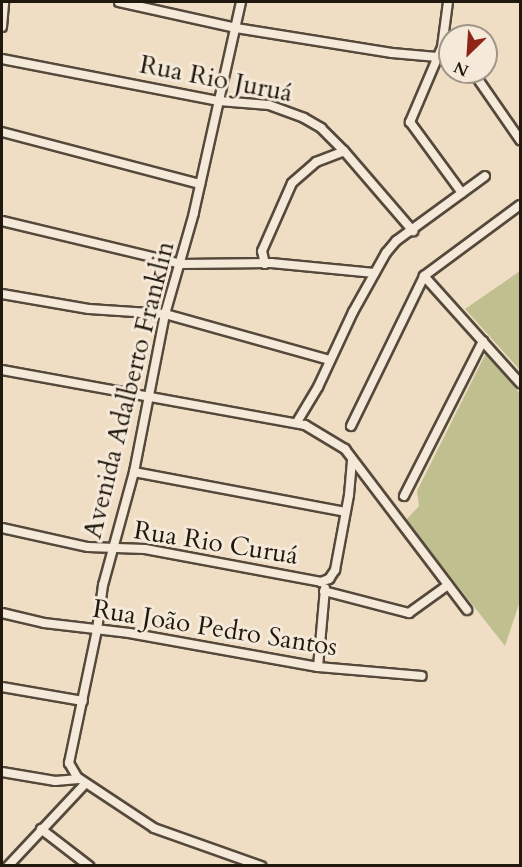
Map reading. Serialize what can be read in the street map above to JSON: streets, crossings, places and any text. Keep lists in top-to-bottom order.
{
  "streets": {
    "street": [
      "Rua Rio Juruá",
      "Avenida Adalberto Franklin",
      "Rua Rio Curuá",
      "Rua João Pedro Santos"
    ]
  },
  "crossings": [
    ["Rua Rio Juruá", "Avenida Adalberto Franklin"],
    ["Avenida Adalberto Franklin", "Rua Rio Curuá"],
    ["Avenida Adalberto Franklin", "Rua João Pedro Santos"]
  ],
  "north": "bottom left"
}
